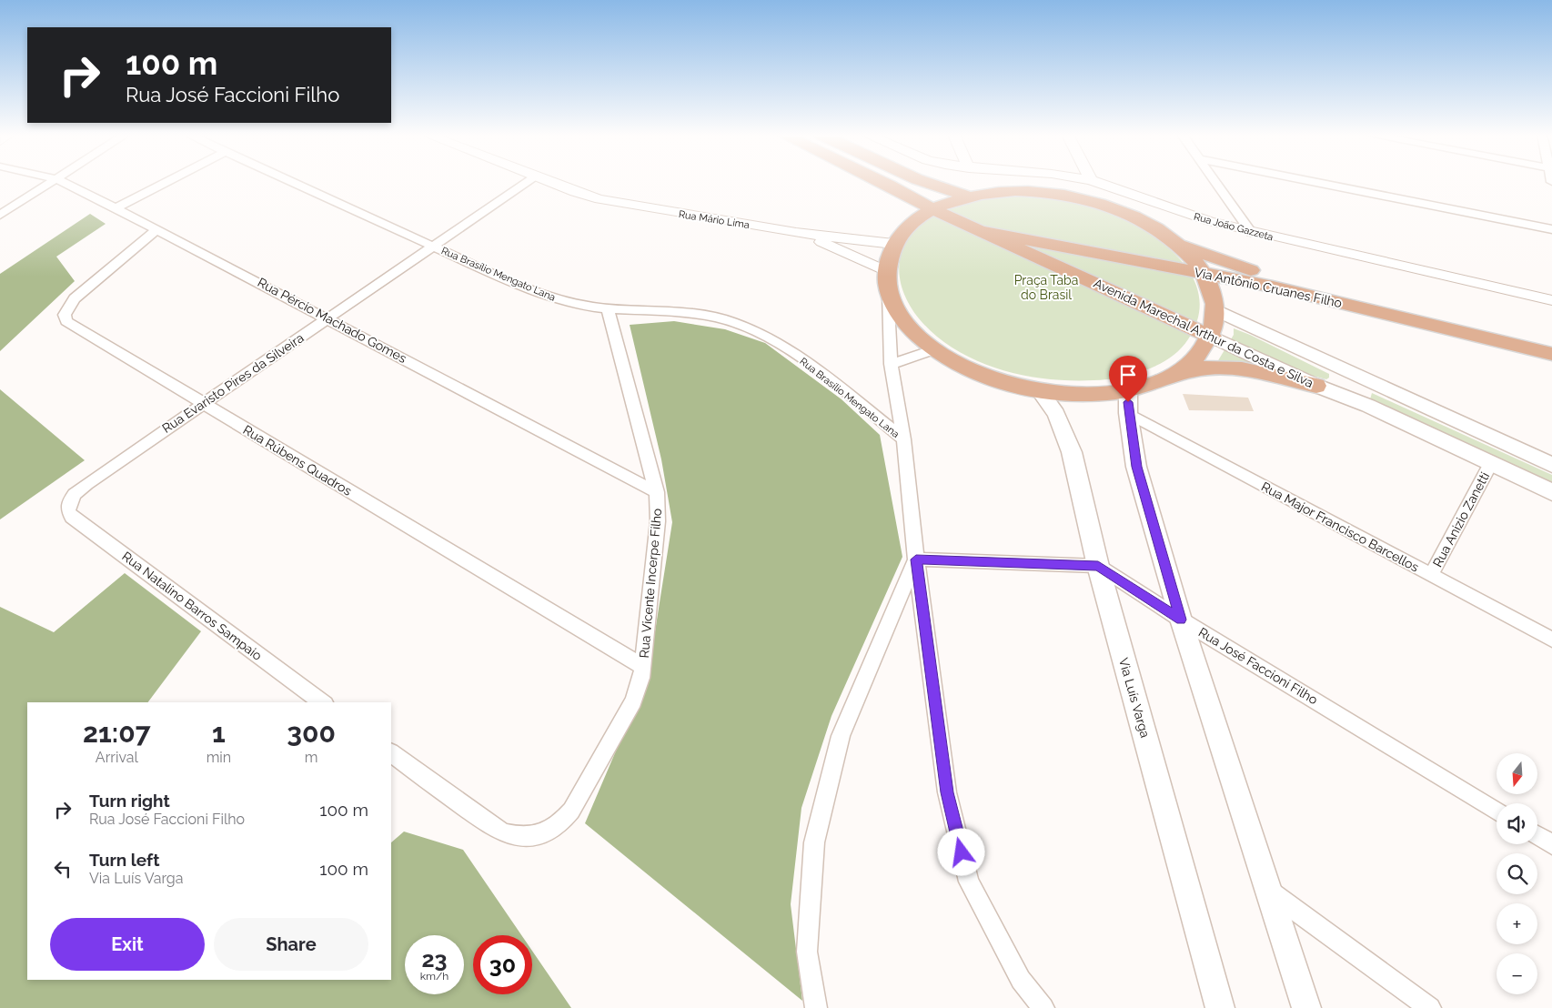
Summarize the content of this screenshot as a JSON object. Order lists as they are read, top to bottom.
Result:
{
  "streets": {
    "main road": ["Via Antônio Cruanes Filho", "Avenida Marechal Arthur da Costa e Silva", "Via Luís Varga"],
    "street": [
      "Rua Mário Lima",
      "Rua João Gazzeta",
      "Rua Brasílio Mengato Lana",
      "Rua Pércio Machado Gomes",
      "Rua Evaristo Pires da Silveira",
      "Rua Rúbens Quadros",
      "Rua Anizio Zanetti",
      "Rua Major Francisco Barcellos",
      "Rua Vicente Incerpe Filho",
      "Rua Natalino Barros Sampaio",
      "Rua José Faccioni Filho"
    ]
  },
  "crossings": [
    ["Rua Brasílio Mengato Lana", "Rua Evaristo Pires da Silveira"],
    ["Rua Brasílio Mengato Lana", "Rua Vicente Incerpe Filho"],
    ["Via Antônio Cruanes Filho", "Avenida Marechal Arthur da Costa e Silva"],
    ["Rua Pércio Machado Gomes", "Rua Evaristo Pires da Silveira"],
    ["Rua Pércio Machado Gomes", "Rua Rúbens Quadros"],
    ["Rua Pércio Machado Gomes", "Rua Vicente Incerpe Filho"],
    ["Avenida Marechal Arthur da Costa e Silva", "Rua Anizio Zanetti"],
    ["Rua Evaristo Pires da Silveira", "Rua Rúbens Quadros"],
    ["Rua Evaristo Pires da Silveira", "Rua Natalino Barros Sampaio"],
    ["Rua Rúbens Quadros", "Rua Vicente Incerpe Filho"],
    ["Rua Anizio Zanetti", "Rua Major Francisco Barcellos"],
    ["Rua José Faccioni Filho", "Via Luís Varga"]
  ],
  "parks": ["Praça Taba do Brasil"],
  "north": "bottom",
  "page": {
    "turn": ["100 m", "Rua José Faccioni Filho"],
    "eta": [
      "21:07",
      "Arrival",
      "1",
      "min",
      "300",
      "m"
    ],
    "map_buttons": ["+", "−"],
    "list": [
      {
        "name": "Turn right",
        "note": "Rua José Faccioni Filho",
        "value": "100 m"
      },
      {
        "name": "Turn left",
        "note": "Via Luís Varga",
        "value": "100 m"
      }
    ],
    "buttons": ["Exit", "Share"],
    "speed": "23 km/h",
    "limit": "30"
  }
}
